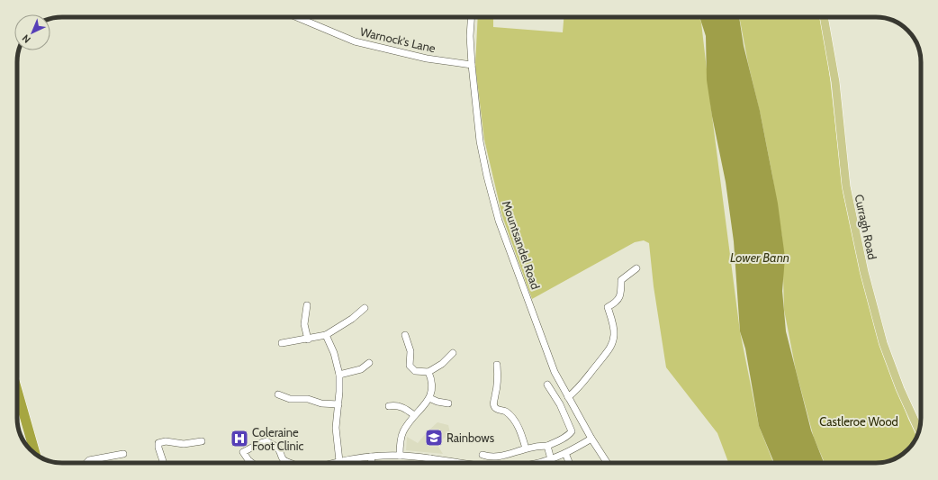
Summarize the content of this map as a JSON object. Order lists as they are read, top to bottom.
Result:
{
  "streets": {
    "main road": ["Curragh Road"],
    "street": ["Warnock's Lane", "Mountsandel Road"]
  },
  "crossings": [
    ["Warnock's Lane", "Mountsandel Road"]
  ],
  "water": ["Lower Bann"],
  "parks": ["Castleroe Wood"],
  "places": {
    "school or university": ["Rainbows"],
    "hospital": ["Coleraine Foot Clinic"]
  },
  "north": "bottom left"
}
